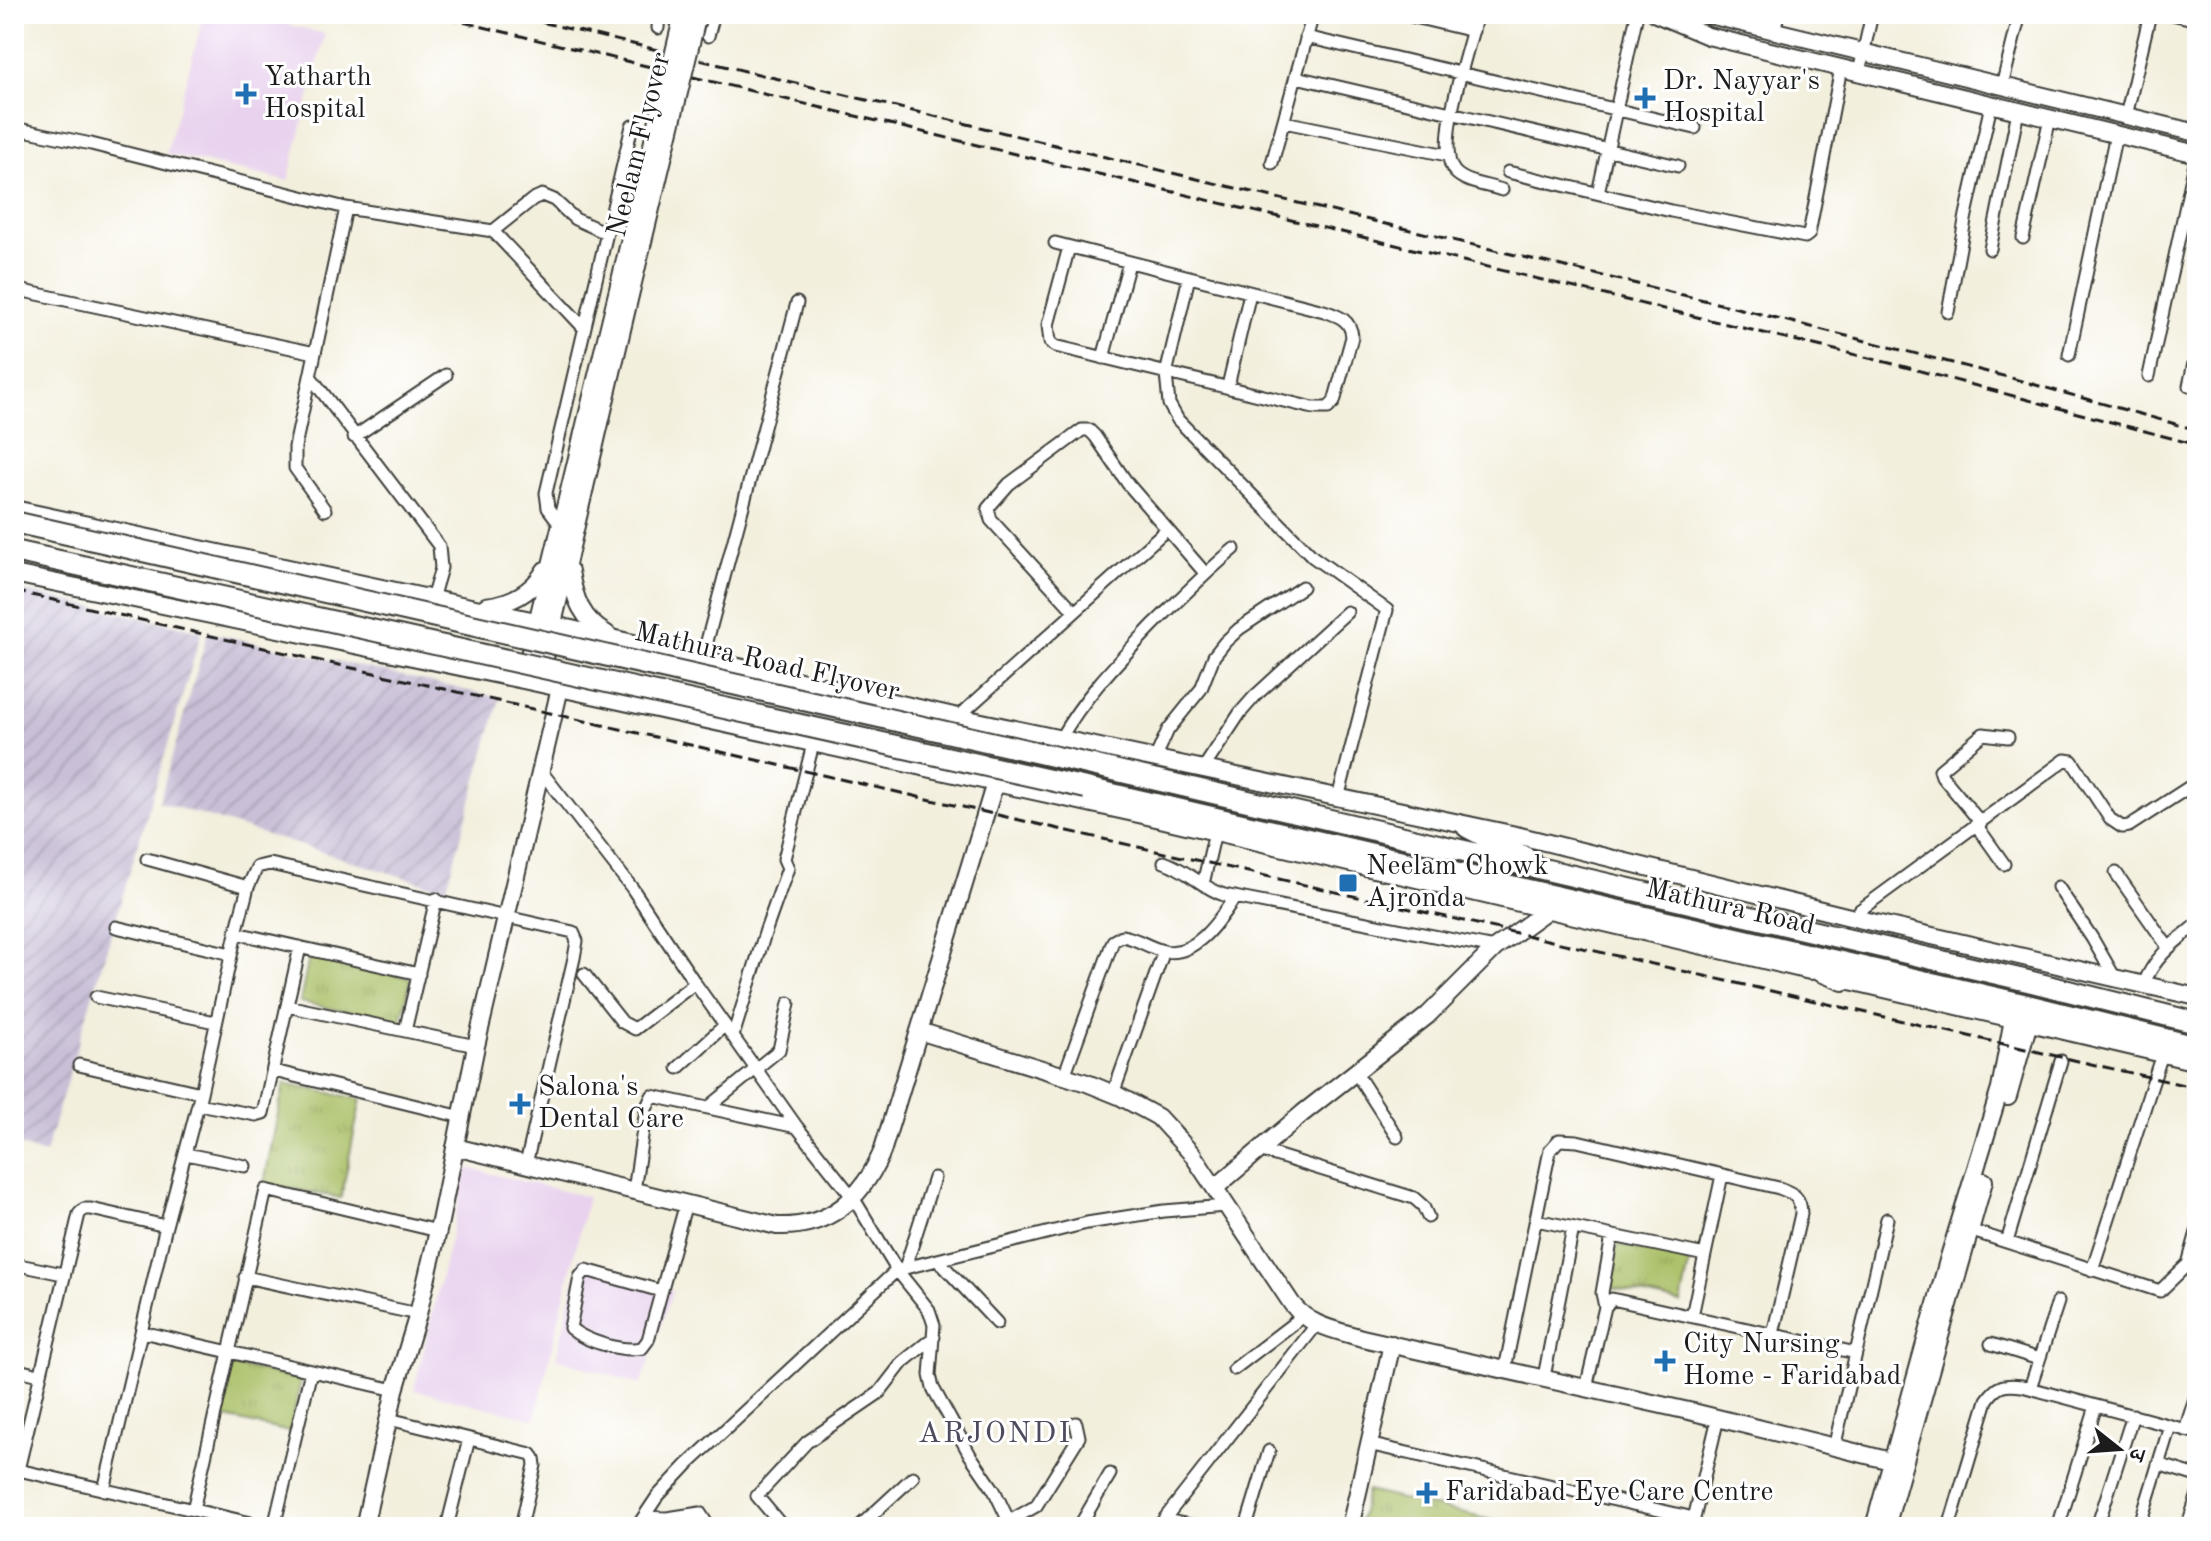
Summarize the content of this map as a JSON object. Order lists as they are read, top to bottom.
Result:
{
  "streets": {
    "highway": ["Mathura Road Flyover", "Mathura Road"],
    "street": ["Neelam Flyover"]
  },
  "crossings": [
    ["Mathura Road Flyover", "Mathura Road"]
  ],
  "districts": ["ARJONDI"],
  "places": {
    "health": [
      "Yatharth Hospital",
      "Dr. Nayyar's Hospital",
      "Salona's Dental Care",
      "City Nursing Home - Faridabad",
      "Faridabad Eye Care Centre"
    ],
    "transit": ["Neelam Chowk Ajronda"]
  },
  "north": "right"
}
